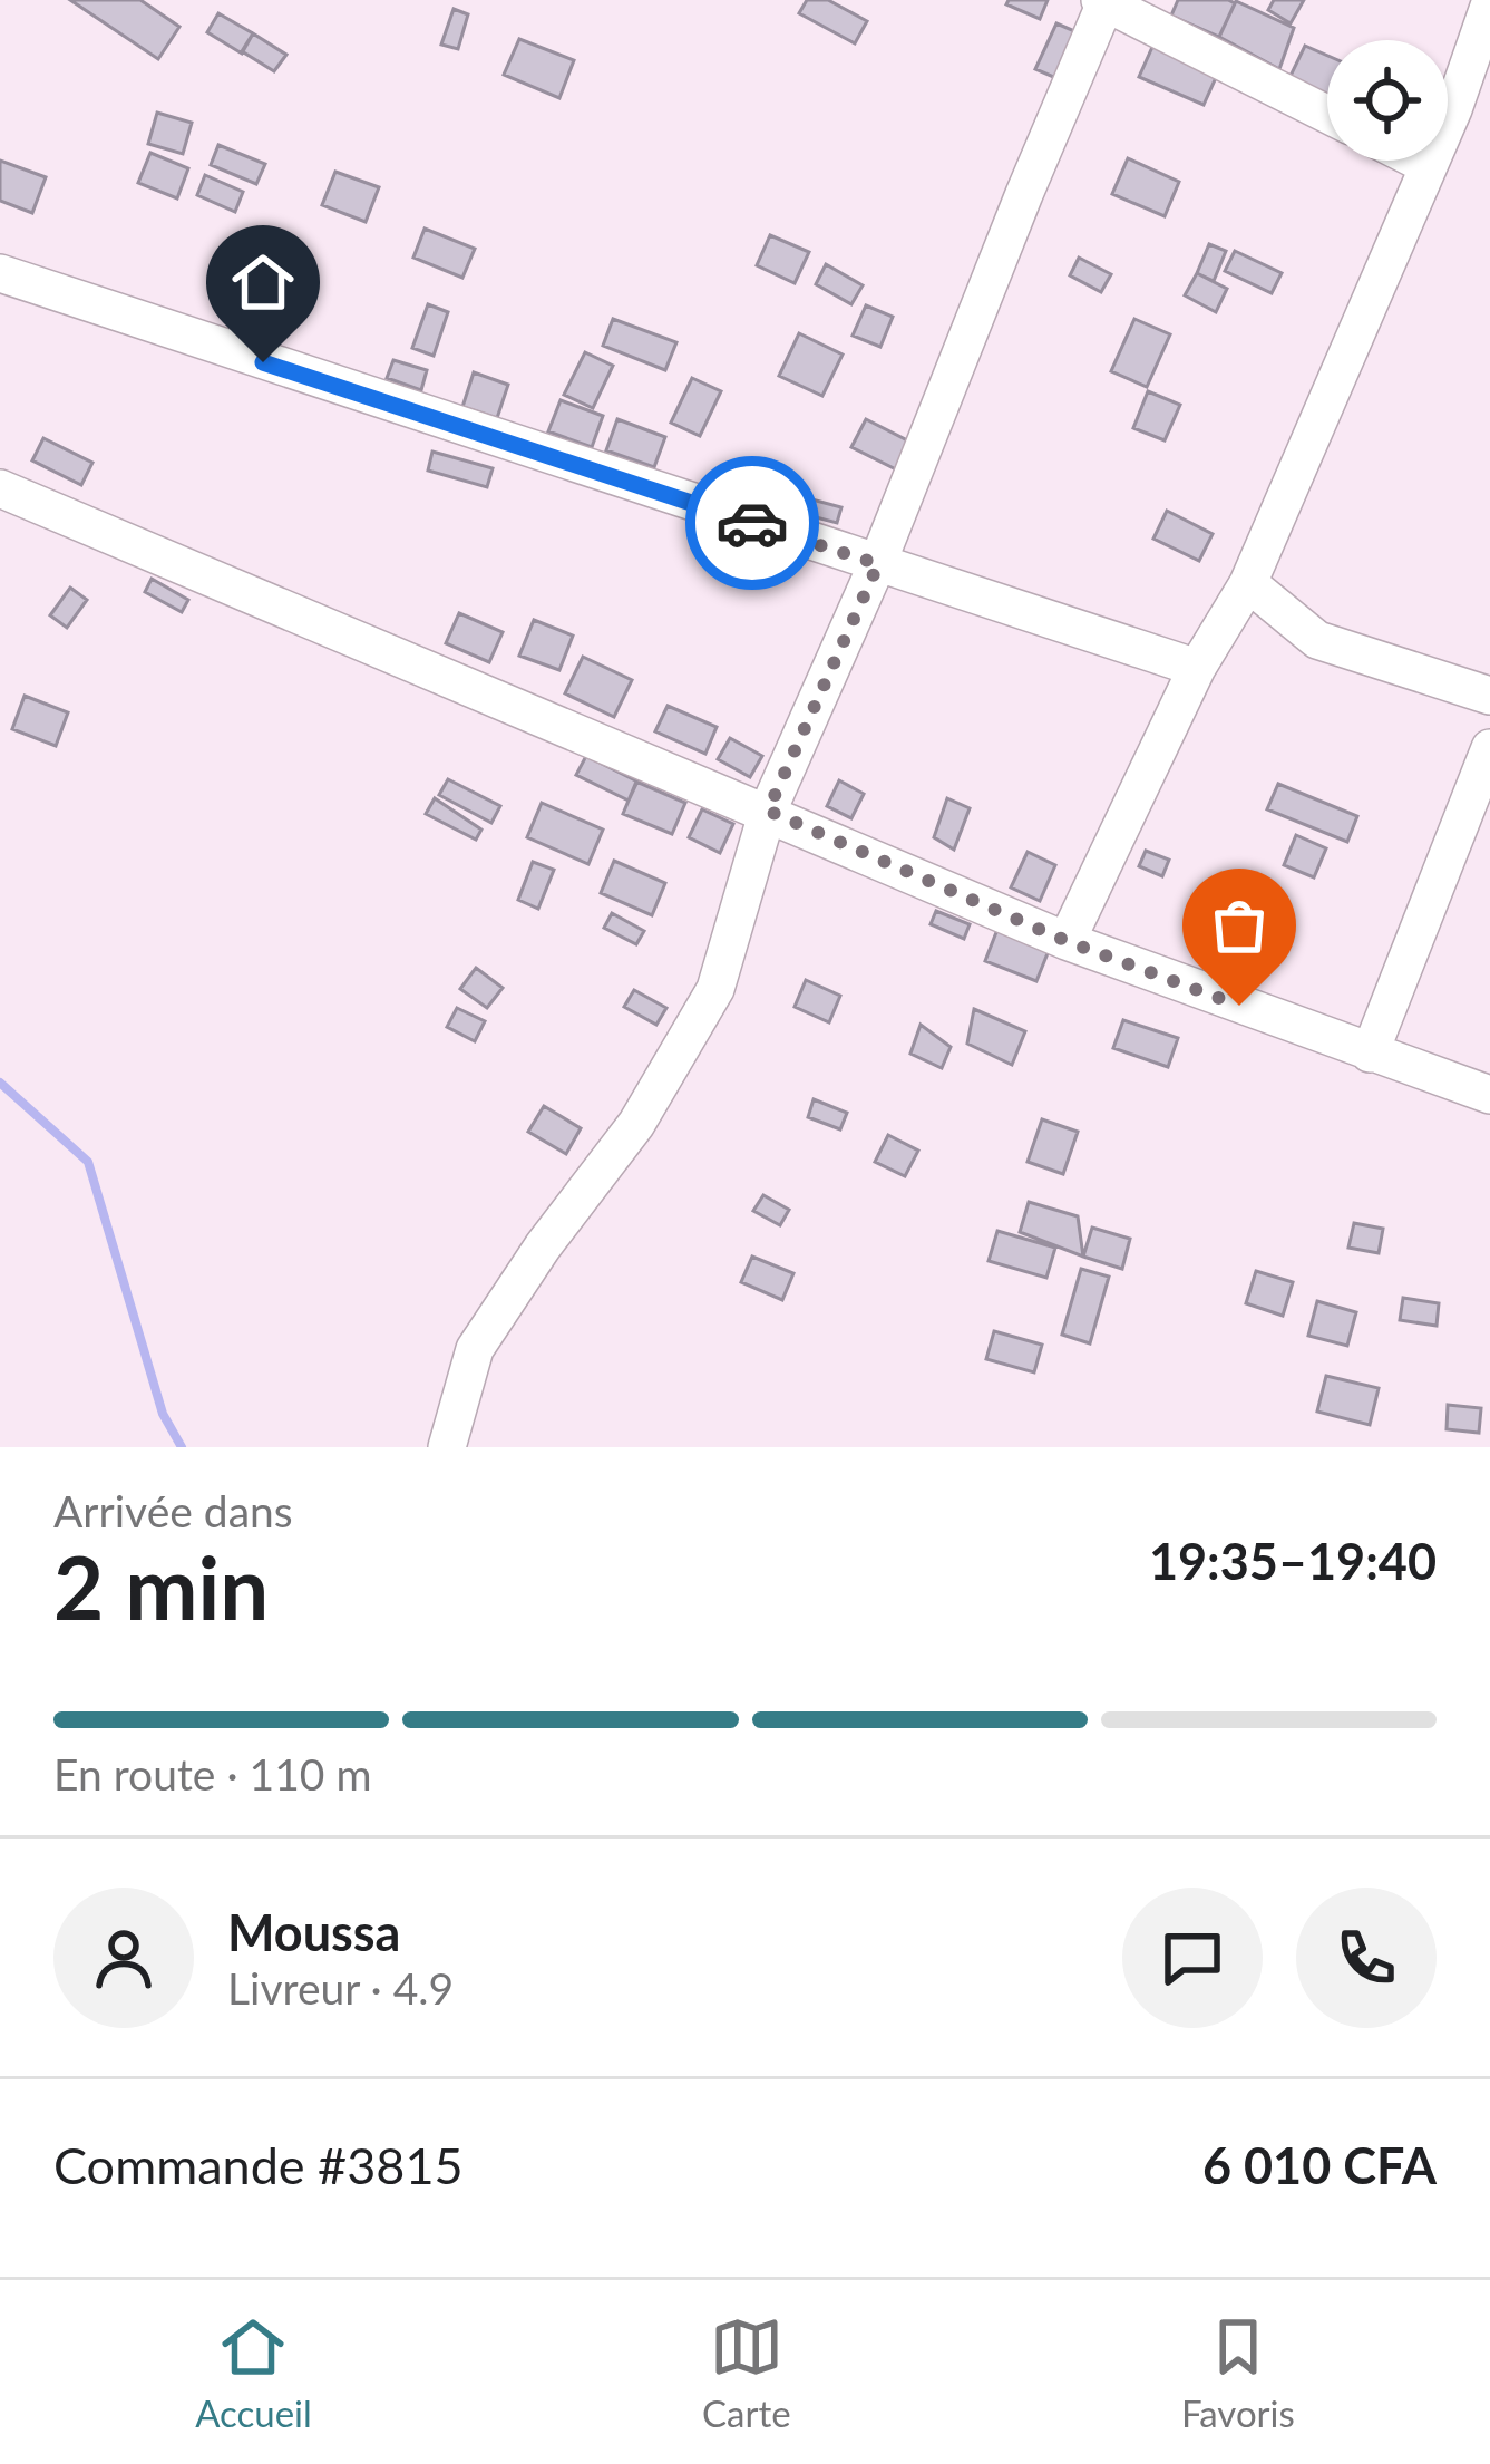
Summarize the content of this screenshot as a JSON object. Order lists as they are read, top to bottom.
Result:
{
  "page": {
    "heading": ["2 min", "Arrivée dans", "19:35–19:40"],
    "panel": [
      "Moussa",
      "Livreur · 4.9",
      "Commande #3815",
      "6 010 CFA"
    ],
    "bar": "En route · 110 m",
    "tabs": ["Accueil", "Carte", "Favoris"]
  }
}
